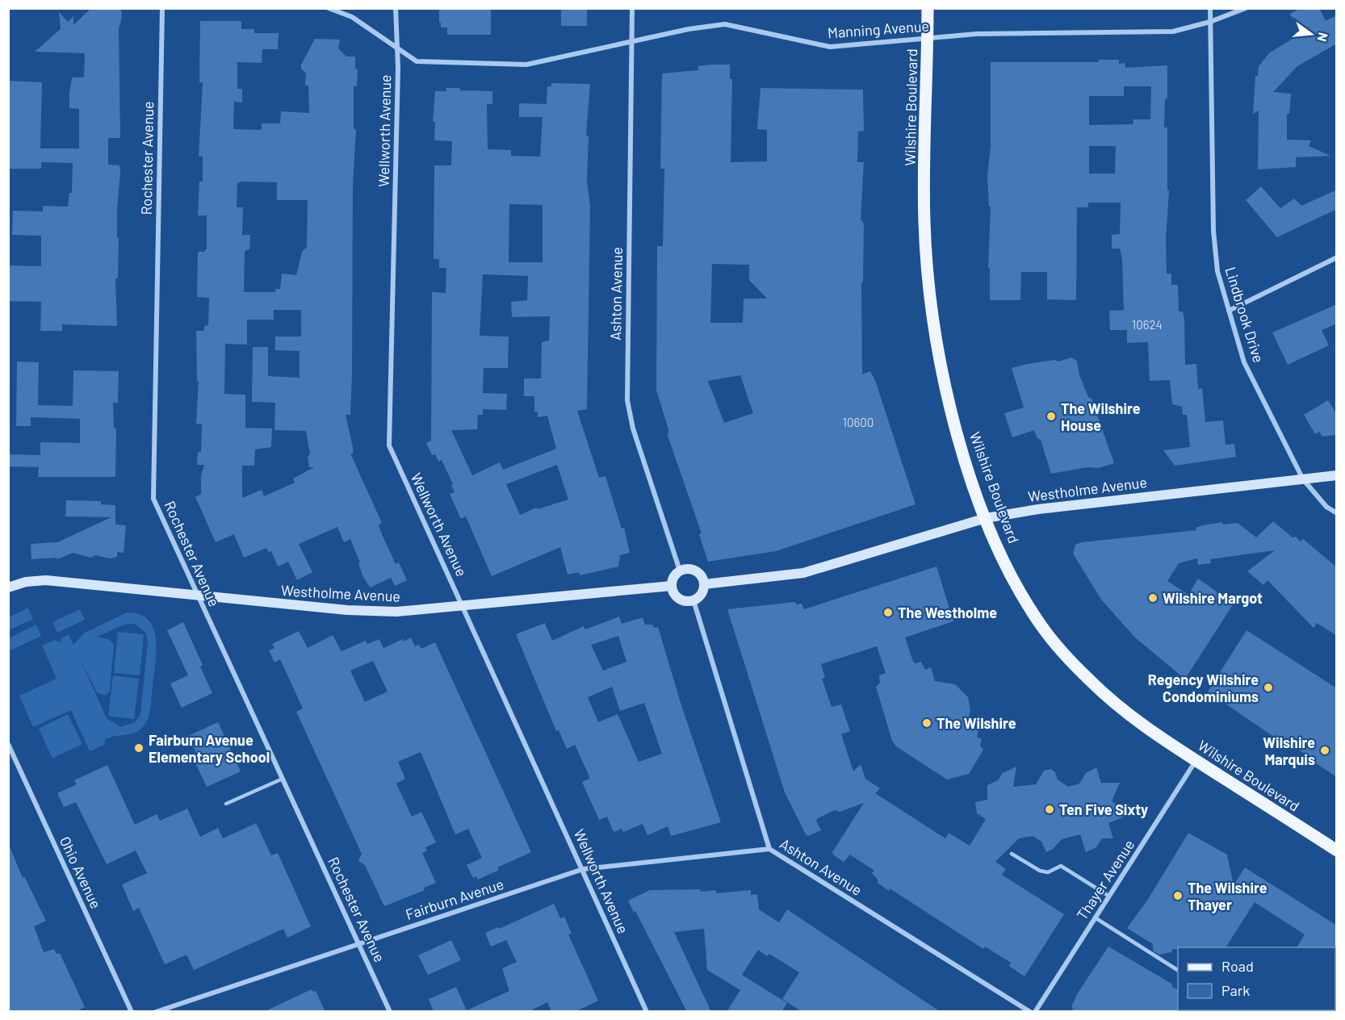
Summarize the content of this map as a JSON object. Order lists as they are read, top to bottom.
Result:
{
  "streets": {
    "main road": ["Wilshire Boulevard"],
    "street": [
      "Manning Avenue",
      "Wellworth Avenue",
      "Rochester Avenue",
      "Ashton Avenue",
      "Lindbrook Drive",
      "Westholme Avenue",
      "Ohio Avenue",
      "Thayer Avenue",
      "Fairburn Avenue"
    ]
  },
  "crossings": [
    ["Manning Avenue", "Wilshire Boulevard"],
    ["Manning Avenue", "Wellworth Avenue"],
    ["Manning Avenue", "Ashton Avenue"],
    ["Manning Avenue", "Lindbrook Drive"],
    ["Wilshire Boulevard", "Westholme Avenue"],
    ["Wilshire Boulevard", "Thayer Avenue"],
    ["Wellworth Avenue", "Westholme Avenue"],
    ["Wellworth Avenue", "Fairburn Avenue"],
    ["Rochester Avenue", "Westholme Avenue"],
    ["Rochester Avenue", "Fairburn Avenue"],
    ["Ashton Avenue", "Westholme Avenue"],
    ["Ashton Avenue", "Fairburn Avenue"],
    ["Lindbrook Drive", "Westholme Avenue"]
  ],
  "places": [
    "The Wilshire House",
    "Wilshire Margot",
    "The Westholme",
    "Regency Wilshire Condominiums",
    "The Wilshire",
    "Fairburn Avenue Elementary School",
    "Wilshire Marquis",
    "Ten Five Sixty",
    "The Wilshire Thayer"
  ],
  "house_numbers": ["10624", "10600"],
  "legend": ["Road", "Park"],
  "north": "right"
}
